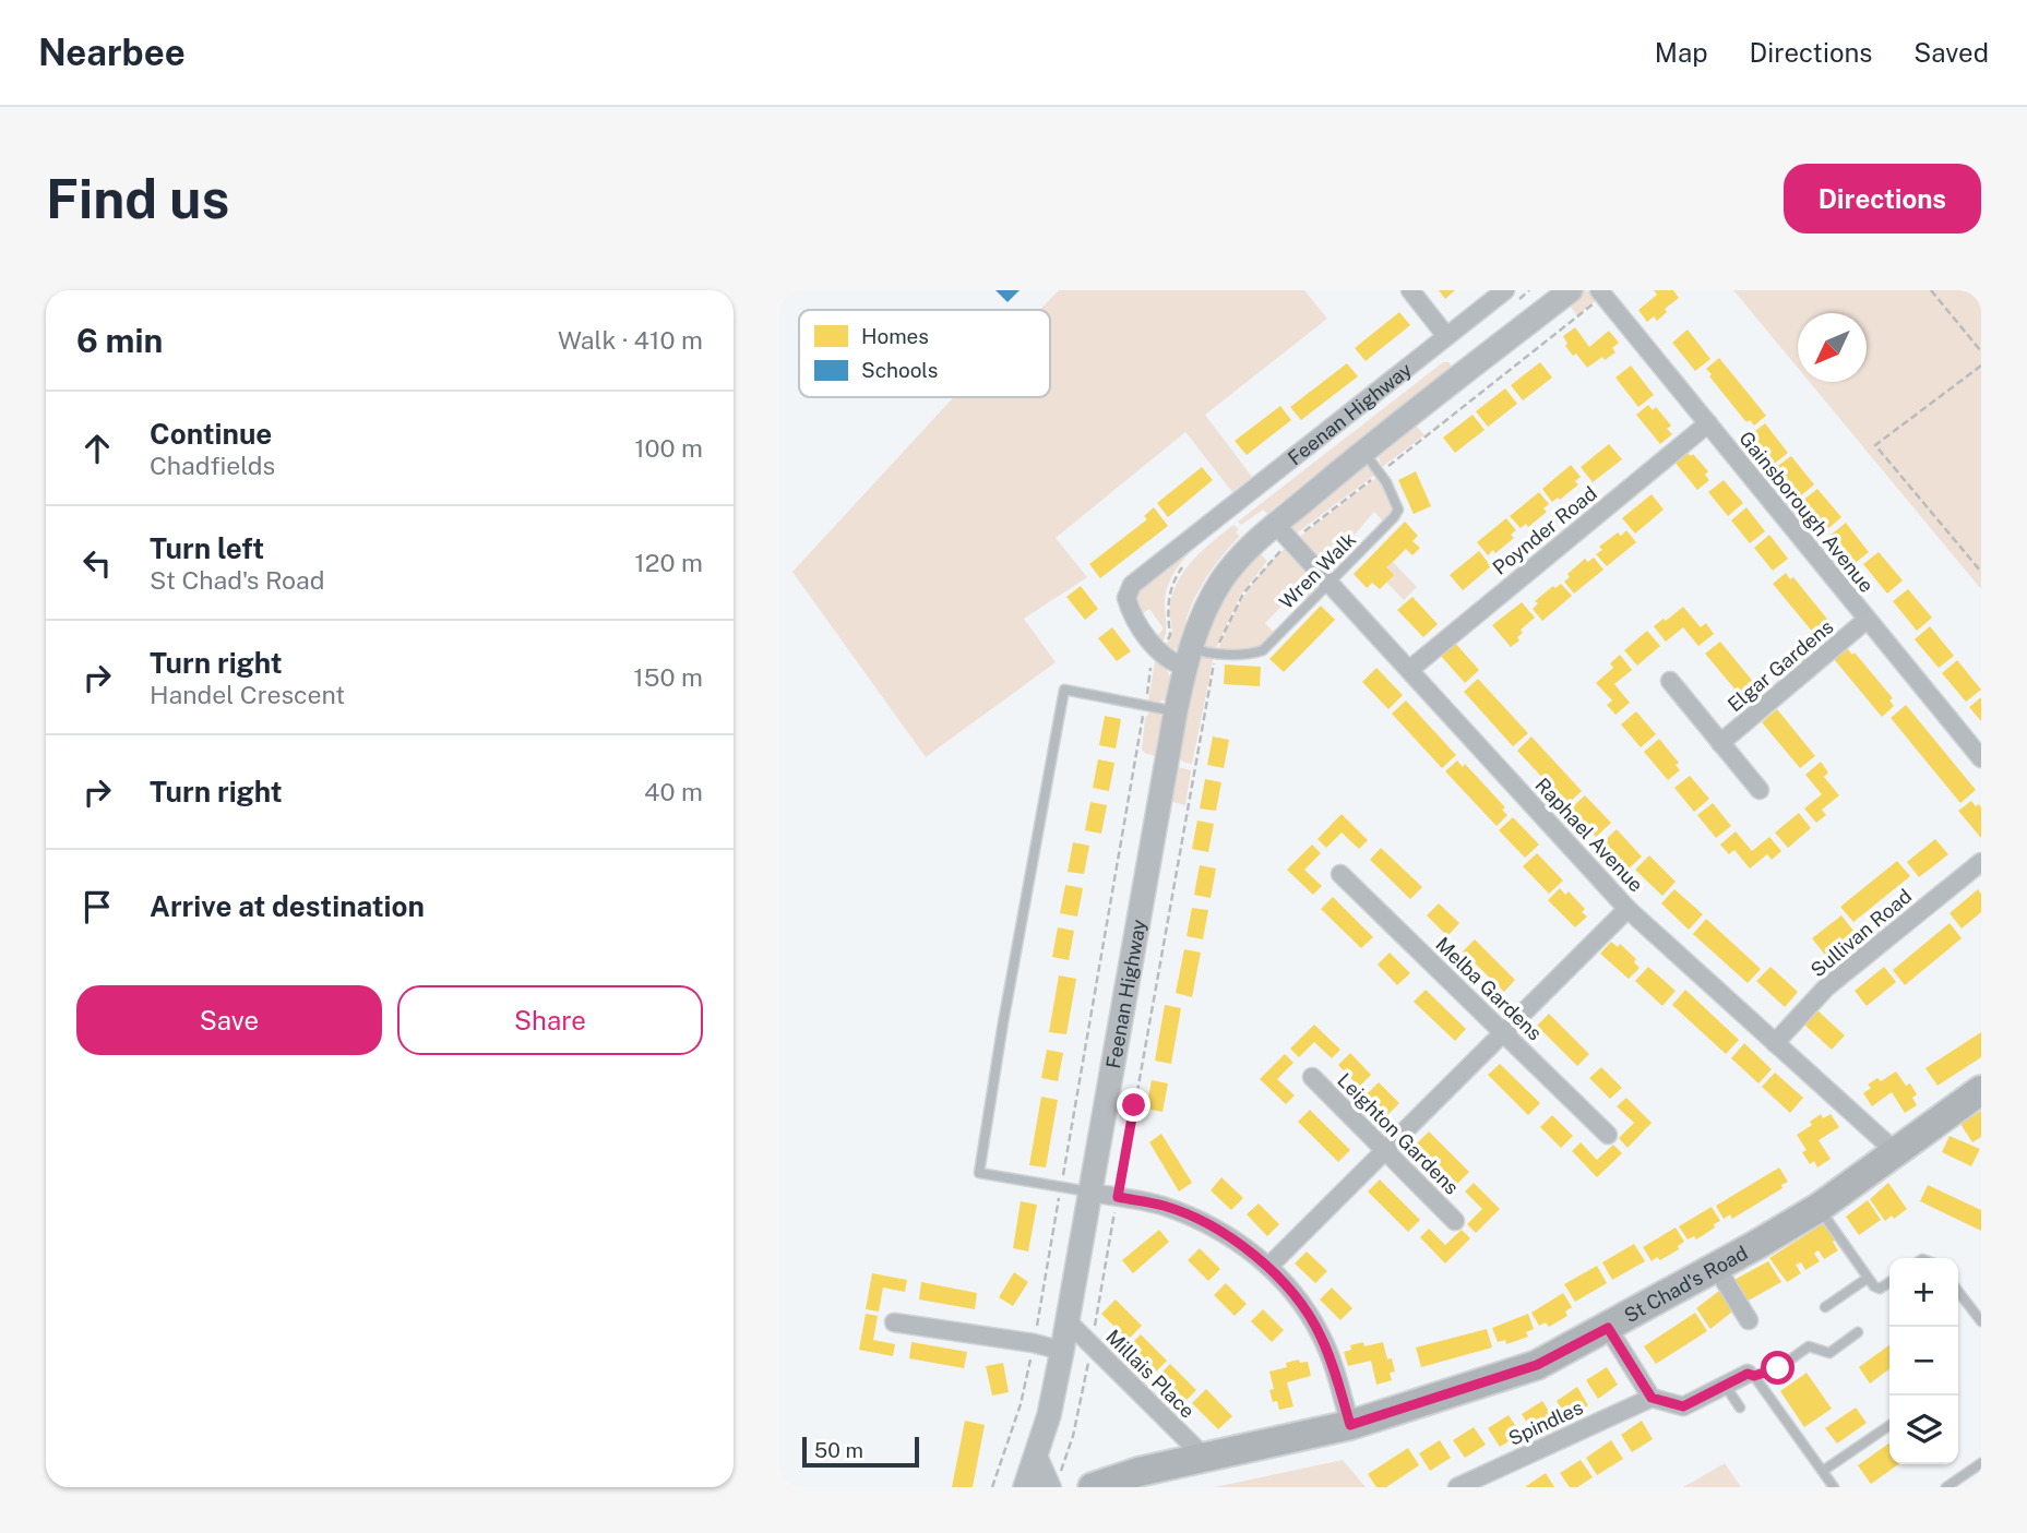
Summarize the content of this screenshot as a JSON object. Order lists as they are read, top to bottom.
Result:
{
  "streets": {
    "main road": ["St Chad's Road"],
    "street": [
      "Feenan Highway",
      "Gainsborough Avenue",
      "Poynder Road",
      "Elgar Gardens",
      "Raphael Avenue",
      "Sullivan Road",
      "Melba Gardens",
      "Leighton Gardens",
      "Millais Place",
      "Spindles"
    ],
    "lane": ["Wren Walk"]
  },
  "crossings": [
    ["Feenan Highway", "Wren Walk"],
    ["Feenan Highway", "Raphael Avenue"],
    ["Feenan Highway", "Millais Place"],
    ["Gainsborough Avenue", "Poynder Road"],
    ["Gainsborough Avenue", "Elgar Gardens"],
    ["Poynder Road", "Raphael Avenue"],
    ["Wren Walk", "Raphael Avenue"],
    ["Raphael Avenue", "Sullivan Road"],
    ["Raphael Avenue", "St Chad's Road"],
    ["St Chad's Road", "Millais Place"]
  ],
  "legend": ["Homes", "Schools"],
  "scale_bar": "50 m",
  "north": "bottom left",
  "page": {
    "header": "Nearbee",
    "nav": ["Map", "Directions", "Saved"],
    "buttons": [
      "Directions",
      ["Save", "Share"]
    ],
    "title": "Find us",
    "heading": ["6 min", "Walk · 410 m"],
    "list": [
      ["Continue", "Chadfields", "100 m"],
      ["Turn left", "St Chad's Road", "120 m"],
      ["Turn right", "Handel Crescent", "150 m"],
      ["Turn right", "40 m"],
      "Arrive at destination"
    ],
    "map_buttons": ["+", "−"],
    "scale": "50 m"
  }
}
